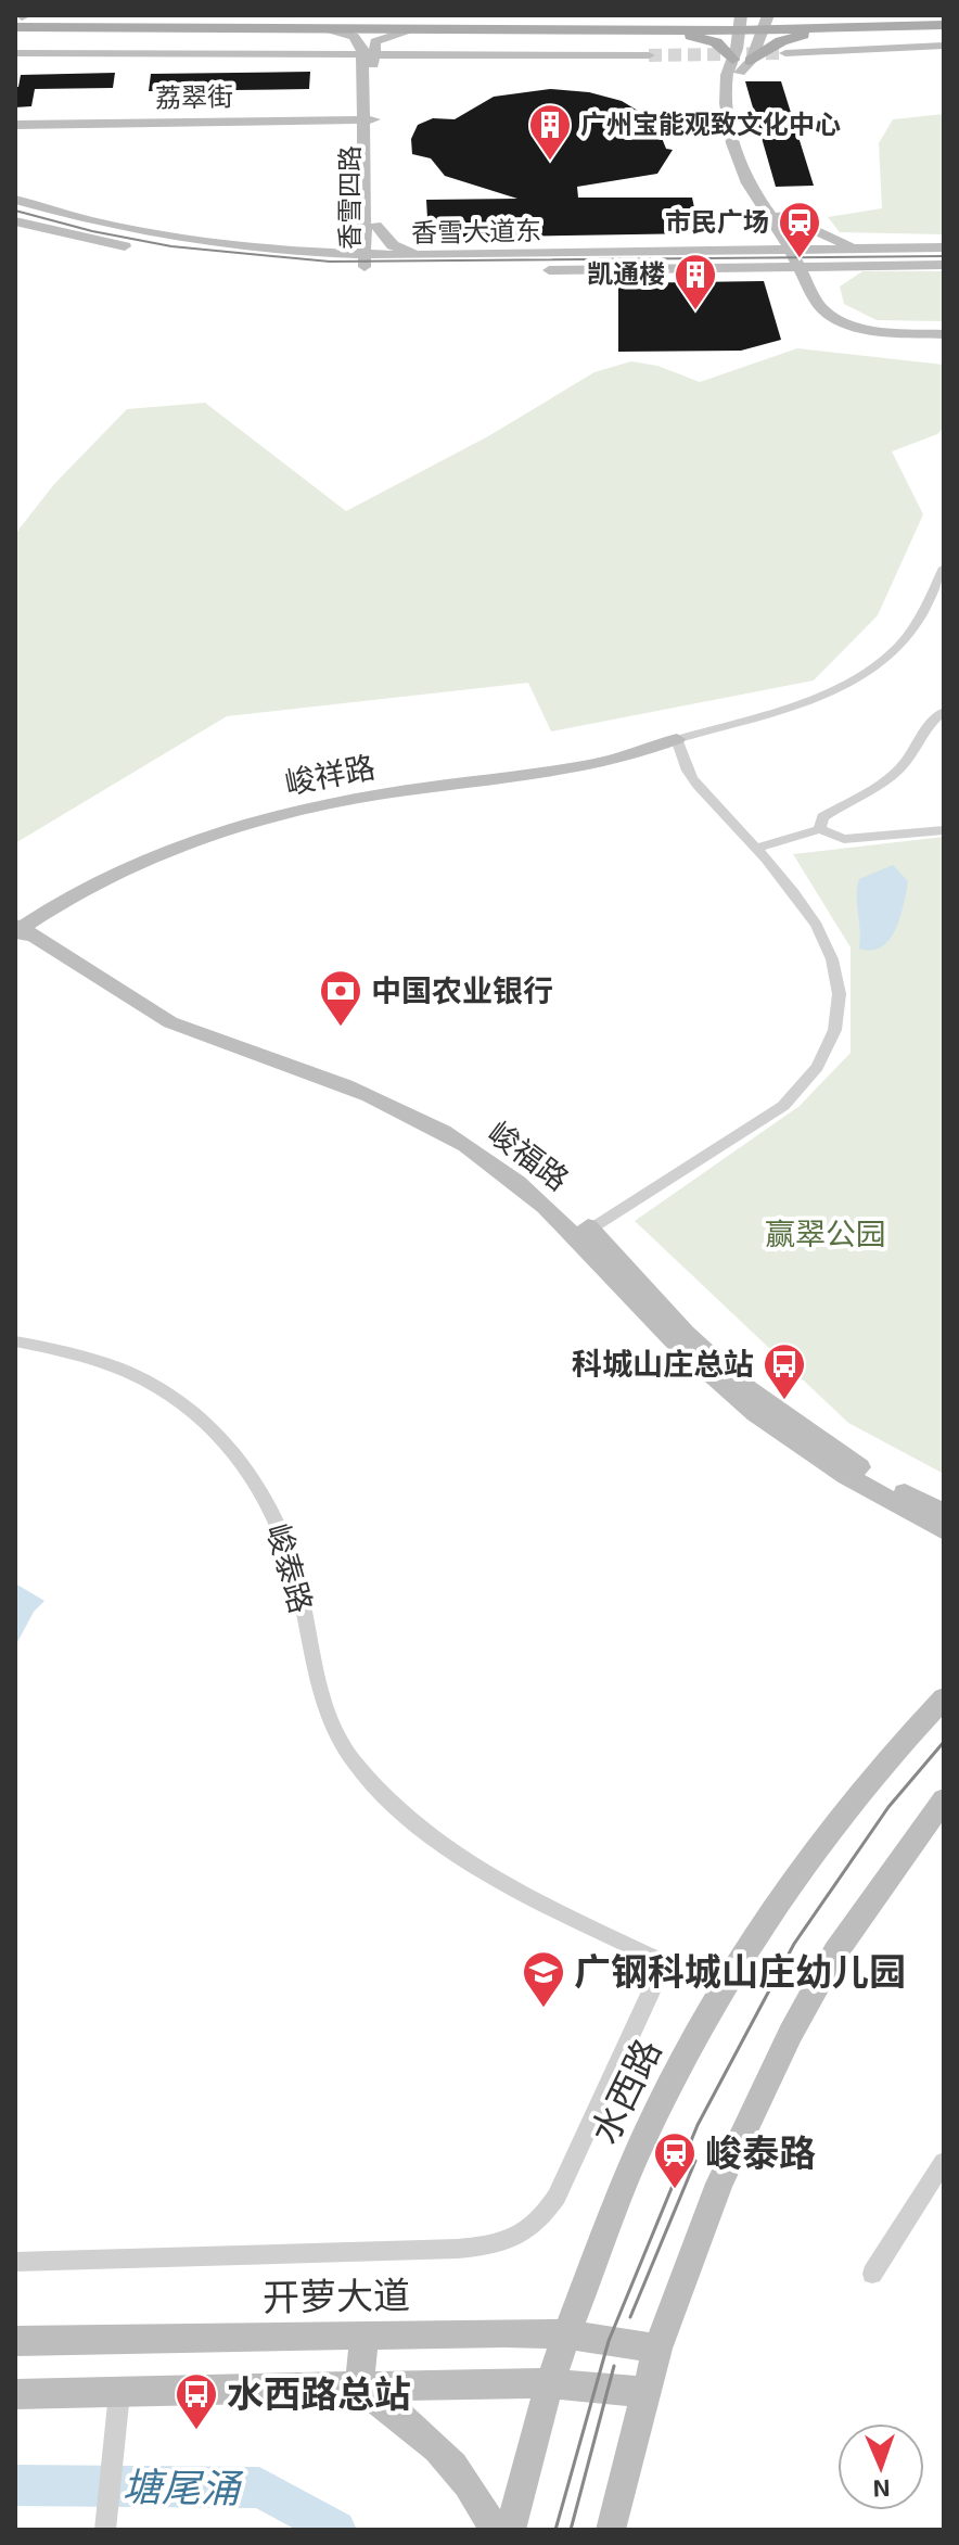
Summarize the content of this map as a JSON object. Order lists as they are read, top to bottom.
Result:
{
  "streets": {
    "street": [
      "荔翠街",
      "香雪四路",
      "香雪大道东",
      "峻祥路",
      "峻福路",
      "峻泰路",
      "水西路",
      "开萝大道"
    ]
  },
  "crossings": [
    ["荔翠街", "香雪四路"],
    ["香雪四路", "香雪大道东"],
    ["峻祥路", "峻福路"],
    ["峻泰路", "水西路"],
    ["水西路", "开萝大道"]
  ],
  "water": ["塘尾涌"],
  "parks": ["赢翠公园"],
  "places": {
    "building": ["广州宝能观致文化中心", "凯通楼"],
    "station": ["市民广场", "峻泰路"],
    "bank": ["中国农业银行"],
    "bus stop": ["科城山庄总站", "水西路总站"],
    "school or university": ["广钢科城山庄幼儿园"]
  },
  "north": "bottom"
}
